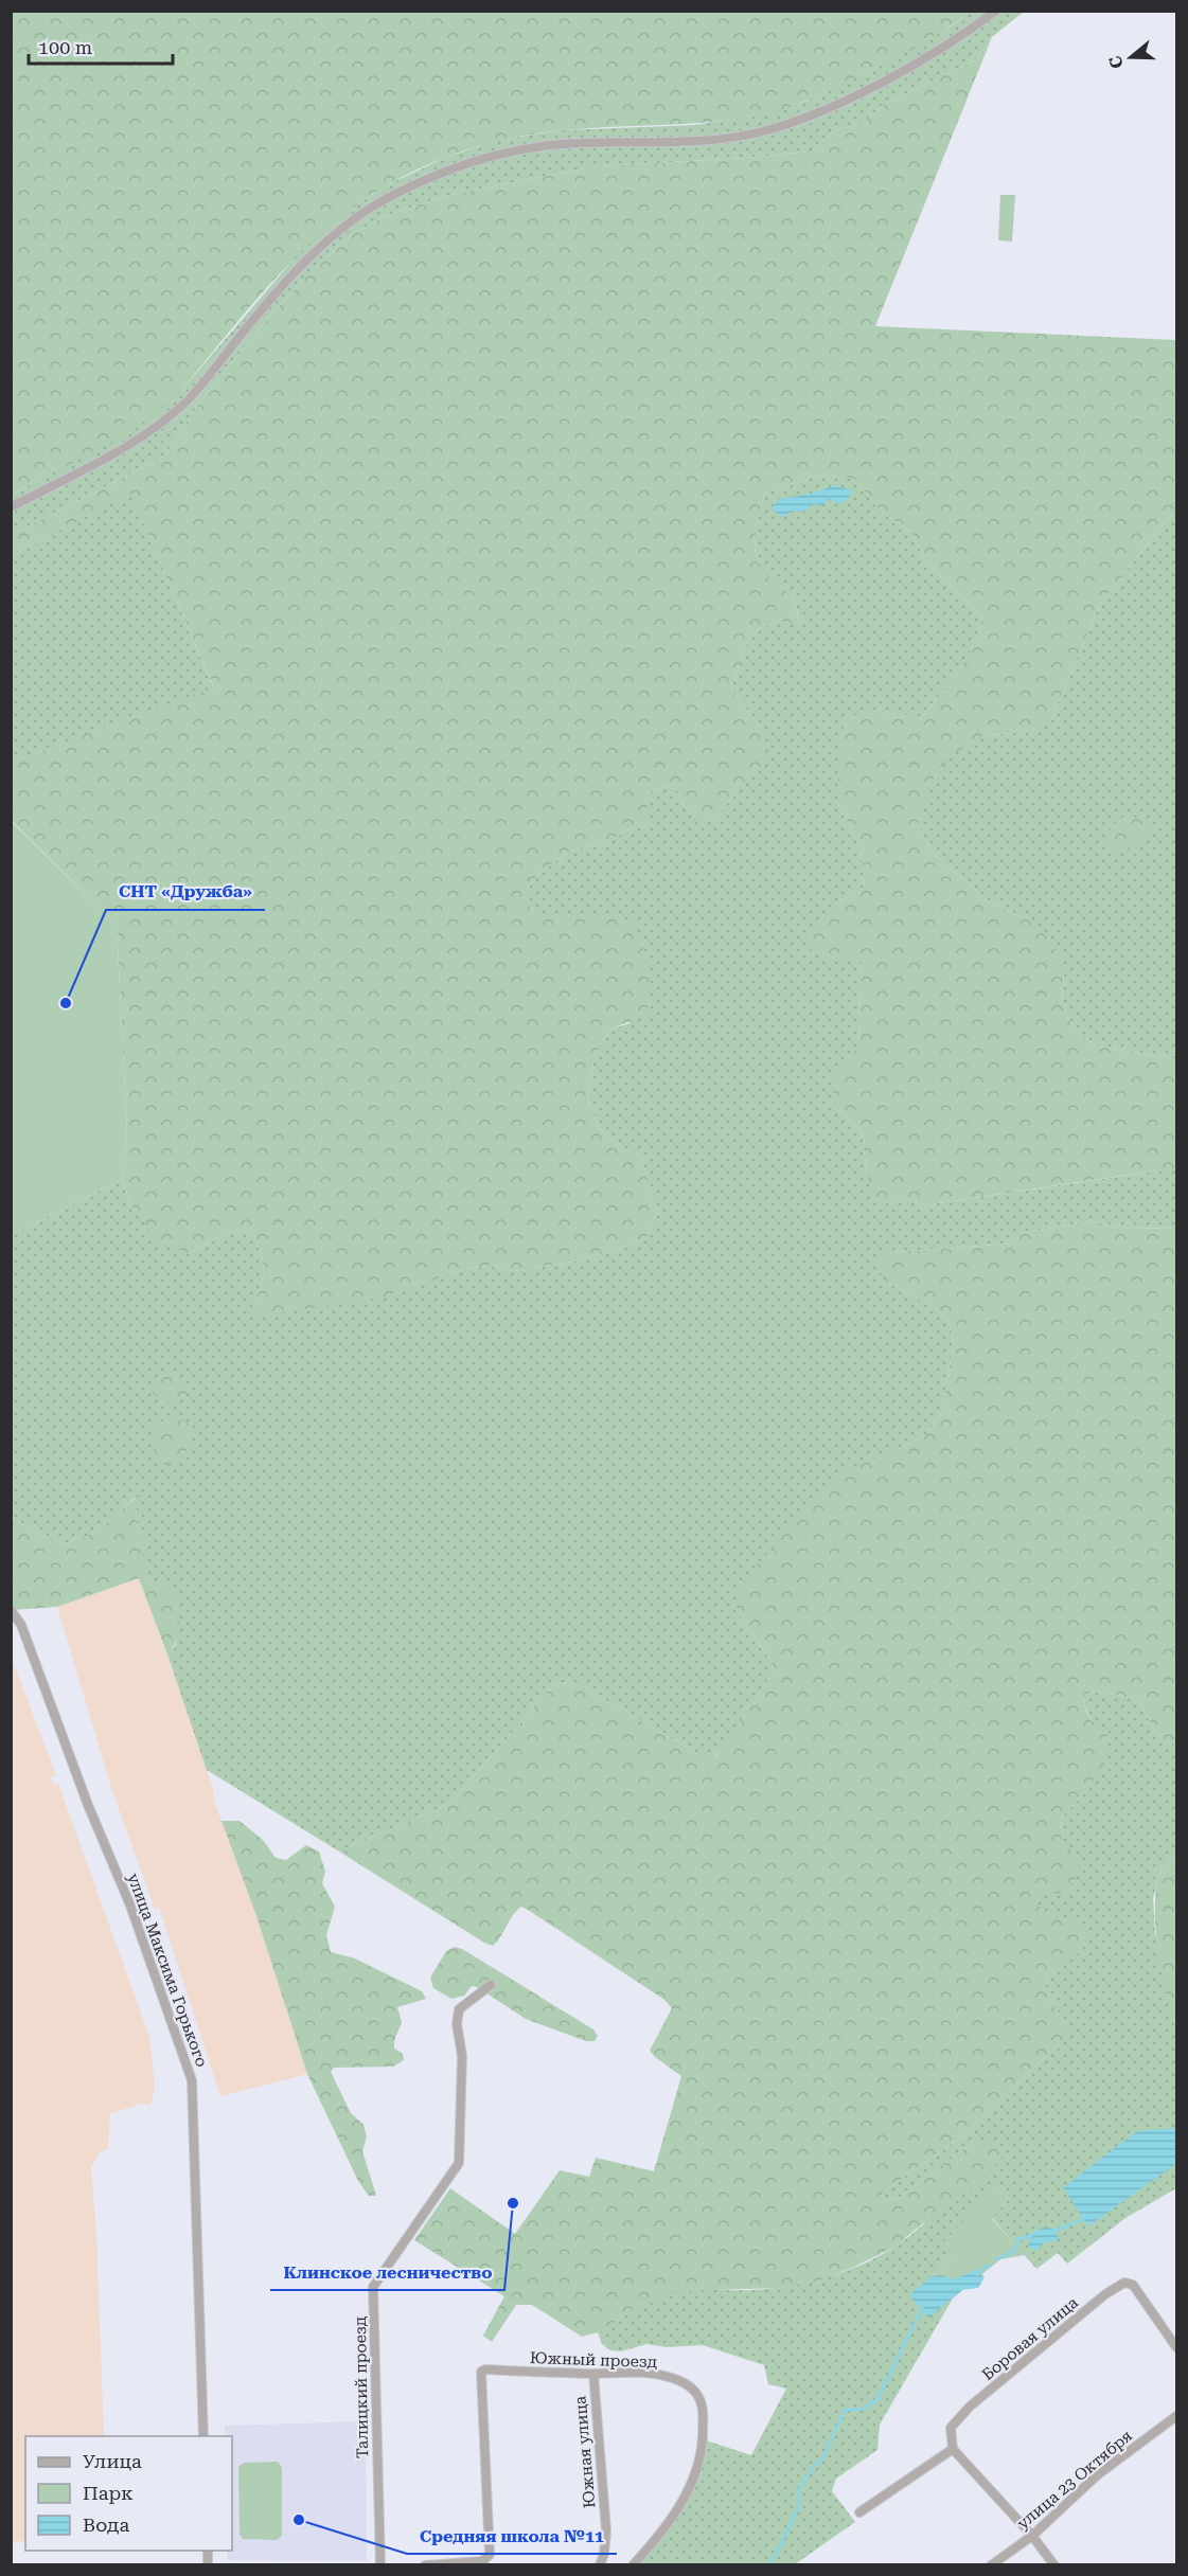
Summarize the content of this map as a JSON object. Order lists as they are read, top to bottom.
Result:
{
  "streets": {
    "street": [
      "улица Максима Горького",
      "Боровая улица",
      "Южный проезд",
      "Талицкий проезд",
      "Южная улица",
      "улица 23 Октября"
    ]
  },
  "crossings": [
    ["Южный проезд", "Южная улица"]
  ],
  "places": ["СНТ «Дружба»", "Клинское лесничество", "Средняя школа №11"],
  "legend": ["Улица", "Парк", "Вода"],
  "scale_bar": "100 m",
  "north": "left"
}
